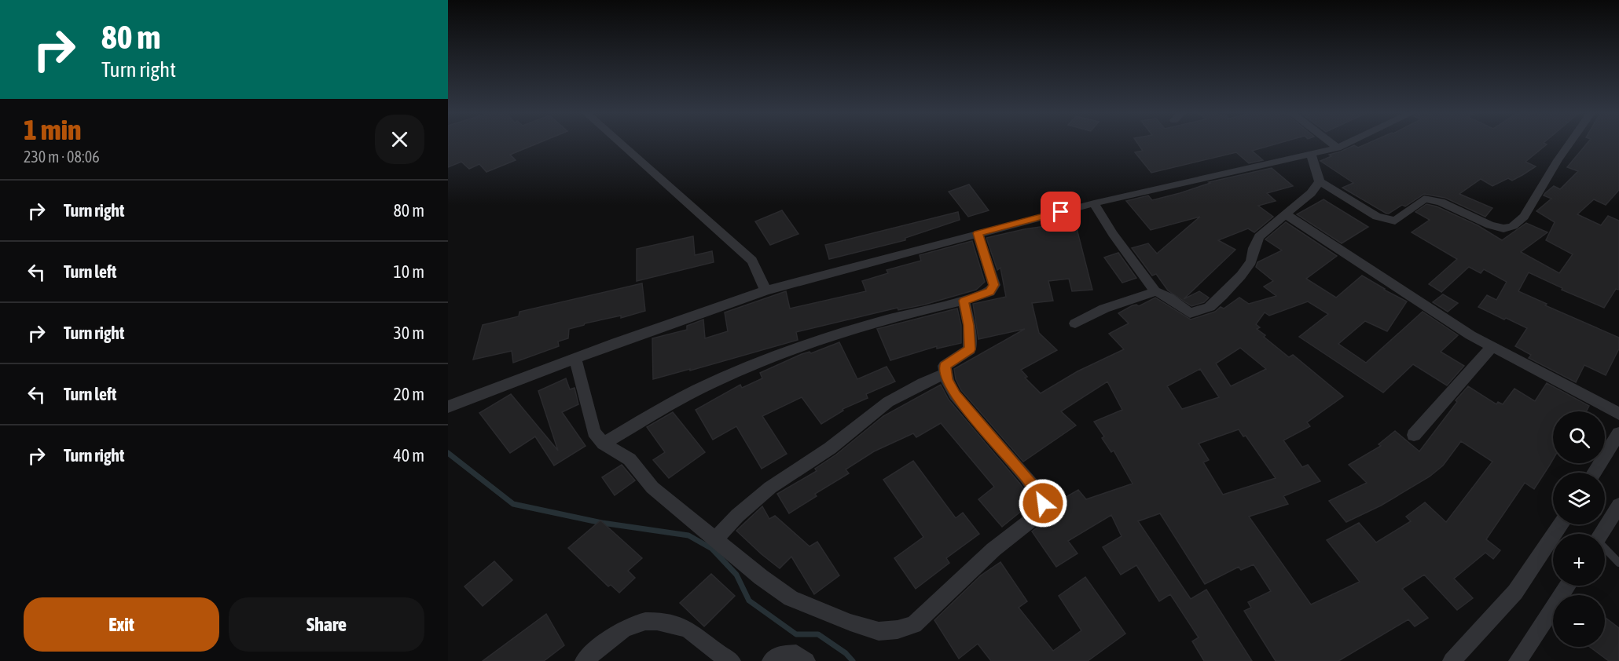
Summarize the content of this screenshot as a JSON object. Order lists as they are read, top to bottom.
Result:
{
  "page": {
    "turn": ["80 m", "Turn right"],
    "heading": ["1 min", "230 m · 08:06"],
    "list": [
      {
        "name": "Turn right",
        "value": "80 m"
      },
      {
        "name": "Turn left",
        "value": "10 m"
      },
      {
        "name": "Turn right",
        "value": "30 m"
      },
      {
        "name": "Turn left",
        "value": "20 m"
      },
      {
        "name": "Turn right",
        "value": "40 m"
      }
    ],
    "map_buttons": ["+", "−"],
    "buttons": ["Exit", "Share"]
  }
}
